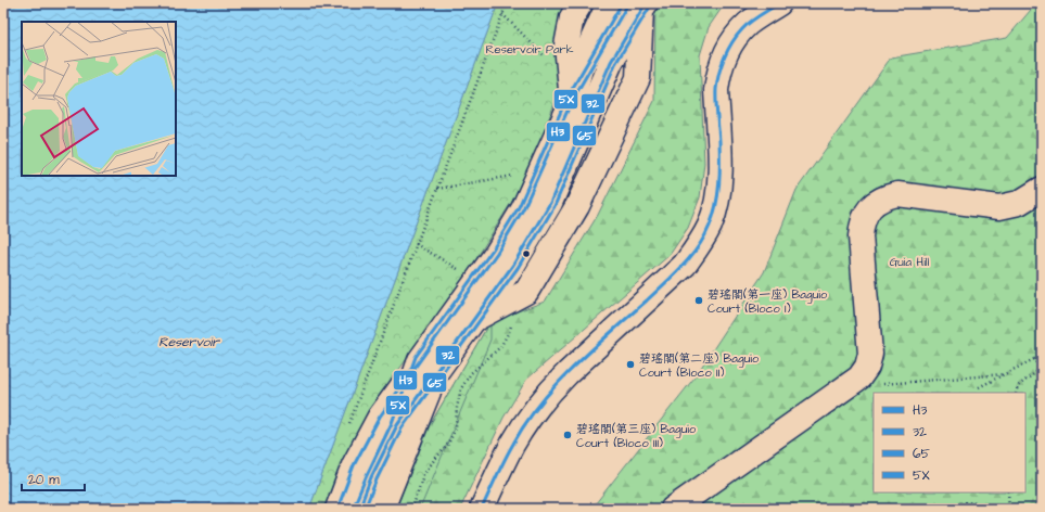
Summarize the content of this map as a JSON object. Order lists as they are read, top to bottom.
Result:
{
  "water": ["Reservoir"],
  "parks": ["Reservoir Park", "Guia Hill"],
  "places": ["碧瑤閣(第一座) Baguio Court (Bloco I)", "碧瑤閣(第二座) Baguio Court (Bloco II)", "碧瑤閣(第三座) Baguio Court (Bloco III)"],
  "lines": [
    "transit line H3",
    "transit line 32",
    "transit line 5X",
    "transit line 65"
  ],
  "legend": [
    "H3",
    "32",
    "65",
    "5X"
  ],
  "scale_bar": "20 m"
}
